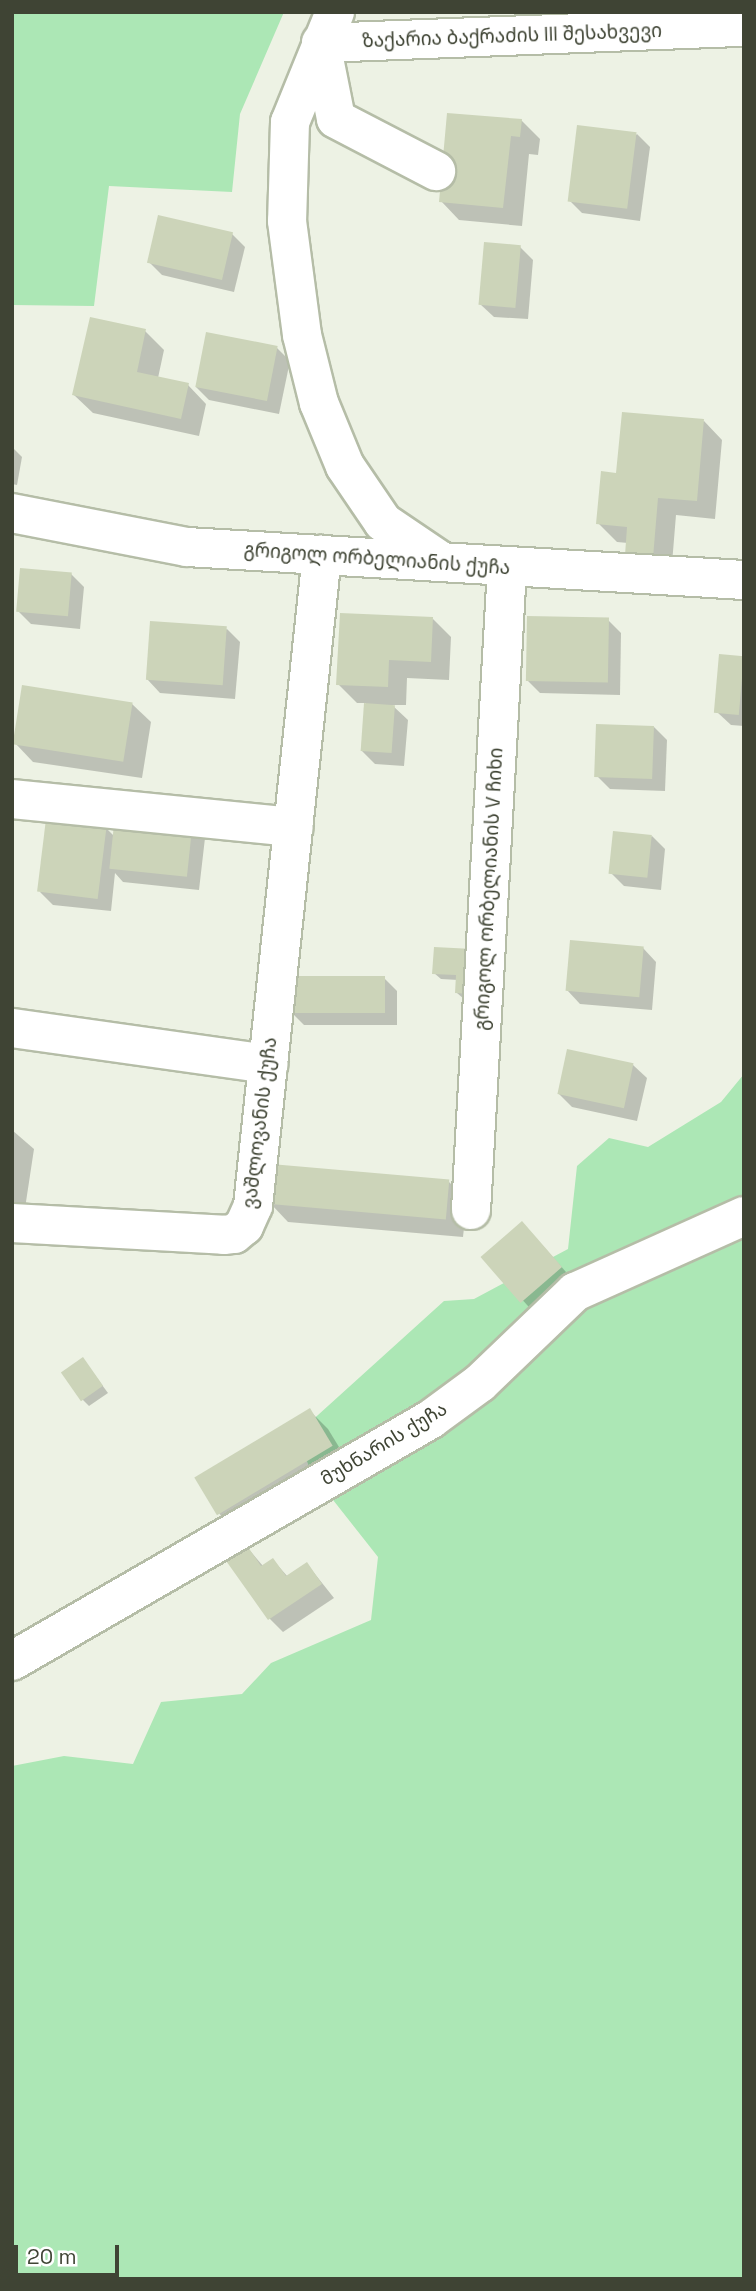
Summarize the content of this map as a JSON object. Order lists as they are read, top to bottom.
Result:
{
  "streets": {
    "street": [
      "ზაქარია ბაქრაძის III შესახვევი",
      "გრიგოლ ორბელიანის ქუჩა",
      "გრიგოლ ორბელიანის V ჩიხი",
      "ვაშლოვანის ქუჩა",
      "მუხნარის ქუჩა"
    ]
  },
  "crossings": [
    ["გრიგოლ ორბელიანის ქუჩა", "გრიგოლ ორბელიანის V ჩიხი"],
    ["გრიგოლ ორბელიანის ქუჩა", "ვაშლოვანის ქუჩა"]
  ],
  "scale_bar": "20 m"
}
